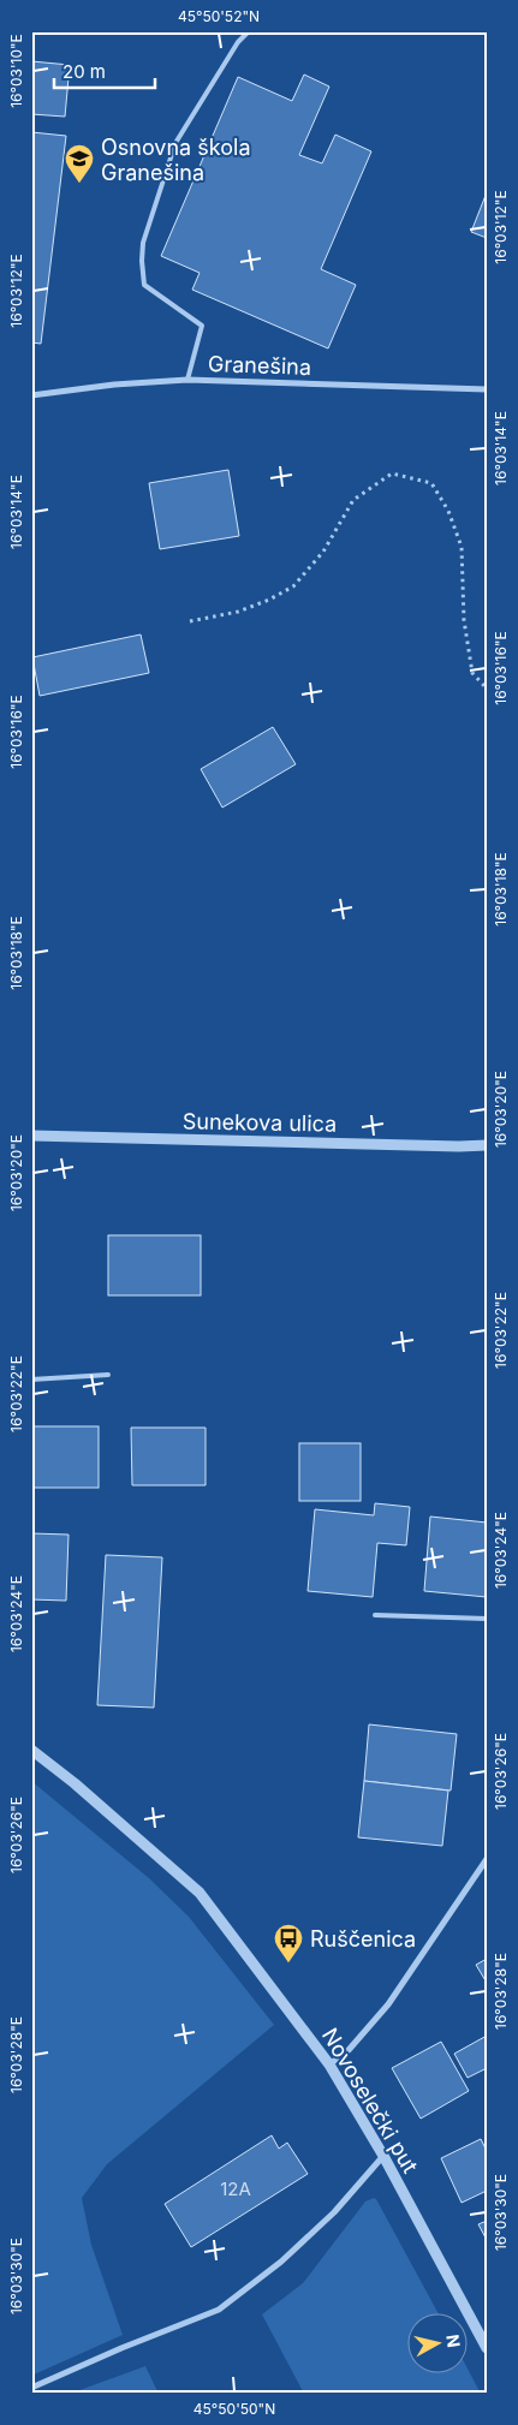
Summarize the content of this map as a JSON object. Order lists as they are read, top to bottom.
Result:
{
  "streets": {
    "street": ["Granešina", "Sunekova ulica", "Novoselečki put"]
  },
  "places": {
    "school or university": ["Osnovna škola Granešina"],
    "bus stop": ["Ruščenica"]
  },
  "house_numbers": ["12A"],
  "scale_bar": "20 m",
  "north": "right",
  "coordinates": [
    "45°50'52\"N",
    "16°03'10\"E",
    "16°03'12\"E",
    "16°03'14\"E",
    "16°03'16\"E",
    "16°03'18\"E",
    "16°03'20\"E",
    "16°03'22\"E",
    "16°03'24\"E",
    "16°03'26\"E",
    "16°03'28\"E",
    "16°03'30\"E",
    "45°50'50\"N"
  ]
}
